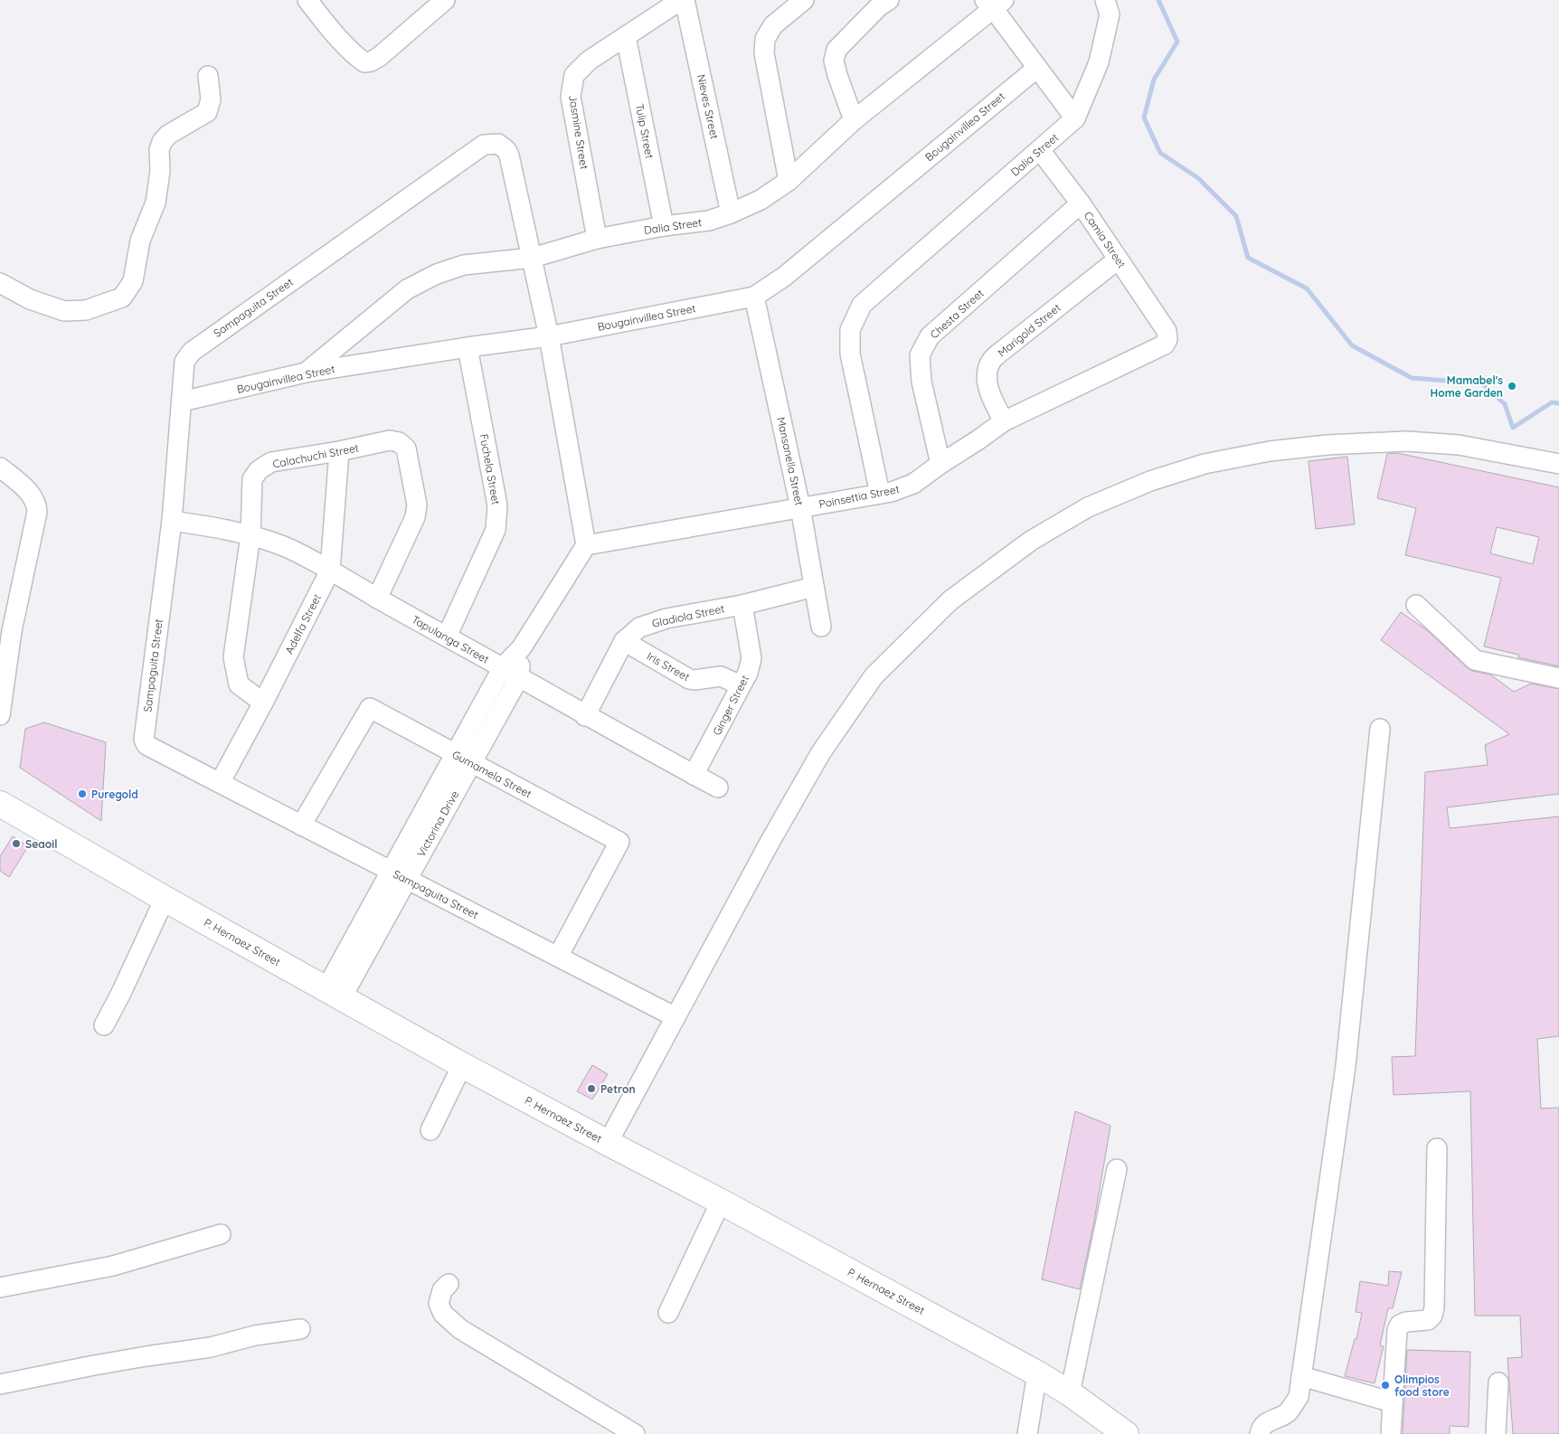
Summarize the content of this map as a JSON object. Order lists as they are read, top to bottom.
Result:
{
  "streets": {
    "main road": ["P. Hernaez Street"],
    "street": [
      "Nieves Street",
      "Bougainvillea Street",
      "Tulip Street",
      "Jasmine Street",
      "Dalia Street",
      "Camia Street",
      "Sampaguita Street",
      "Chesta Street",
      "Marigold Street",
      "Calachuchi Street",
      "Mansanella Street",
      "Fuchela Street",
      "Poinsettia Street",
      "Gladiola Street",
      "Adelfa Street",
      "Tapulanga Street",
      "Iris Street",
      "Ginger Street",
      "Gumamela Street",
      "Victorina Drive"
    ]
  },
  "crossings": [
    ["Nieves Street", "Dalia Street"],
    ["Bougainvillea Street", "Dalia Street"],
    ["Bougainvillea Street", "Sampaguita Street"],
    ["Bougainvillea Street", "Mansanella Street"],
    ["Bougainvillea Street", "Fuchela Street"],
    ["Tulip Street", "Jasmine Street"],
    ["Tulip Street", "Dalia Street"],
    ["Jasmine Street", "Dalia Street"],
    ["Dalia Street", "Camia Street"],
    ["Dalia Street", "Sampaguita Street"],
    ["Dalia Street", "Poinsettia Street"],
    ["Camia Street", "Chesta Street"],
    ["Camia Street", "Marigold Street"],
    ["Camia Street", "Poinsettia Street"],
    ["Sampaguita Street", "Adelfa Street"],
    ["Sampaguita Street", "Tapulanga Street"],
    ["Sampaguita Street", "Gumamela Street"],
    ["Sampaguita Street", "Victorina Drive"],
    ["Chesta Street", "Poinsettia Street"],
    ["Marigold Street", "Poinsettia Street"],
    ["Calachuchi Street", "Adelfa Street"],
    ["Calachuchi Street", "Tapulanga Street"],
    ["Mansanella Street", "Poinsettia Street"],
    ["Mansanella Street", "Gladiola Street"],
    ["Fuchela Street", "Tapulanga Street"],
    ["Poinsettia Street", "Victorina Drive"],
    ["Gladiola Street", "Tapulanga Street"],
    ["Gladiola Street", "Iris Street"],
    ["Gladiola Street", "Ginger Street"],
    ["Adelfa Street", "Tapulanga Street"],
    ["Tapulanga Street", "Ginger Street"],
    ["Tapulanga Street", "Victorina Drive"],
    ["Iris Street", "Ginger Street"],
    ["Gumamela Street", "Victorina Drive"],
    ["Victorina Drive", "P. Hernaez Street"]
  ],
  "places": [
    "Mamabel's Home Garden",
    "Puregold",
    "Seaoil",
    "Petron",
    "Olimpios food store"
  ]
}
